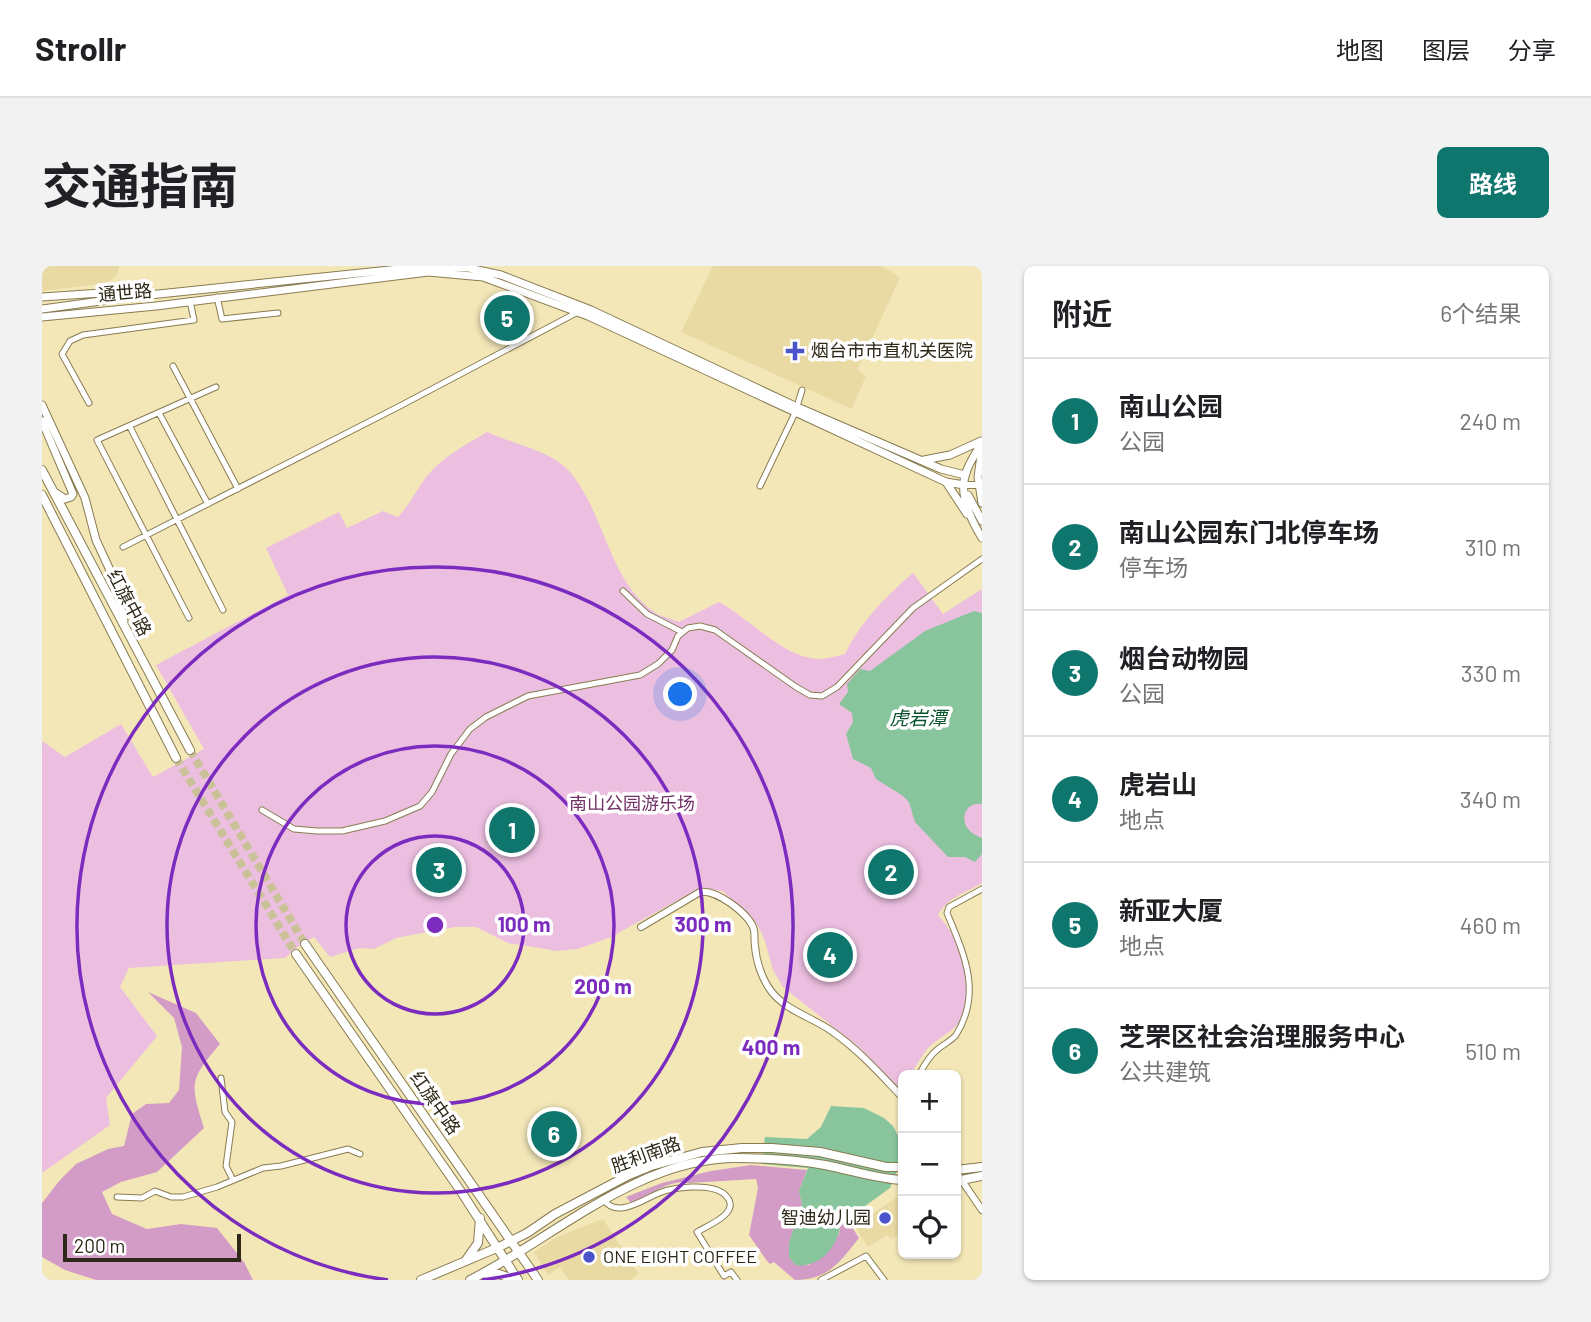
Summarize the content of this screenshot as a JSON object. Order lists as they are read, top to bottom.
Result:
{
  "streets": {
    "main road": ["通世路", "红旗中路", "胜利南路"]
  },
  "crossings": [
    ["红旗中路", "胜利南路"]
  ],
  "water": ["虎岩潭"],
  "parks": ["南山公园游乐场"],
  "places": {
    "health": ["烟台市市直机关医院"],
    "other": ["智迪幼儿园", "ONE EIGHT COFFEE"]
  },
  "scale_bar": "200 m",
  "page": {
    "header": "Strollr",
    "nav": ["地图", "图层", "分享"],
    "title": "交通指南",
    "buttons": "路线",
    "heading": ["附近", "6个结果"],
    "pins": [
      "5",
      "1",
      "3",
      "2",
      "4",
      "6"
    ],
    "list": [
      {
        "mark": "1",
        "name": "南山公园",
        "note": "公园",
        "value": "240 m"
      },
      {
        "mark": "2",
        "name": "南山公园东门北停车场",
        "note": "停车场",
        "value": "310 m"
      },
      {
        "mark": "3",
        "name": "烟台动物园",
        "note": "公园",
        "value": "330 m"
      },
      {
        "mark": "4",
        "name": "虎岩山",
        "note": "地点",
        "value": "340 m"
      },
      {
        "mark": "5",
        "name": "新亚大厦",
        "note": "地点",
        "value": "460 m"
      },
      {
        "mark": "6",
        "name": "芝罘区社会治理服务中心",
        "note": "公共建筑",
        "value": "510 m"
      }
    ],
    "map_buttons": ["+", "−"],
    "scale": "200 m"
  },
  "rings": [
    "100 m",
    "300 m",
    "200 m",
    "400 m"
  ]
}
